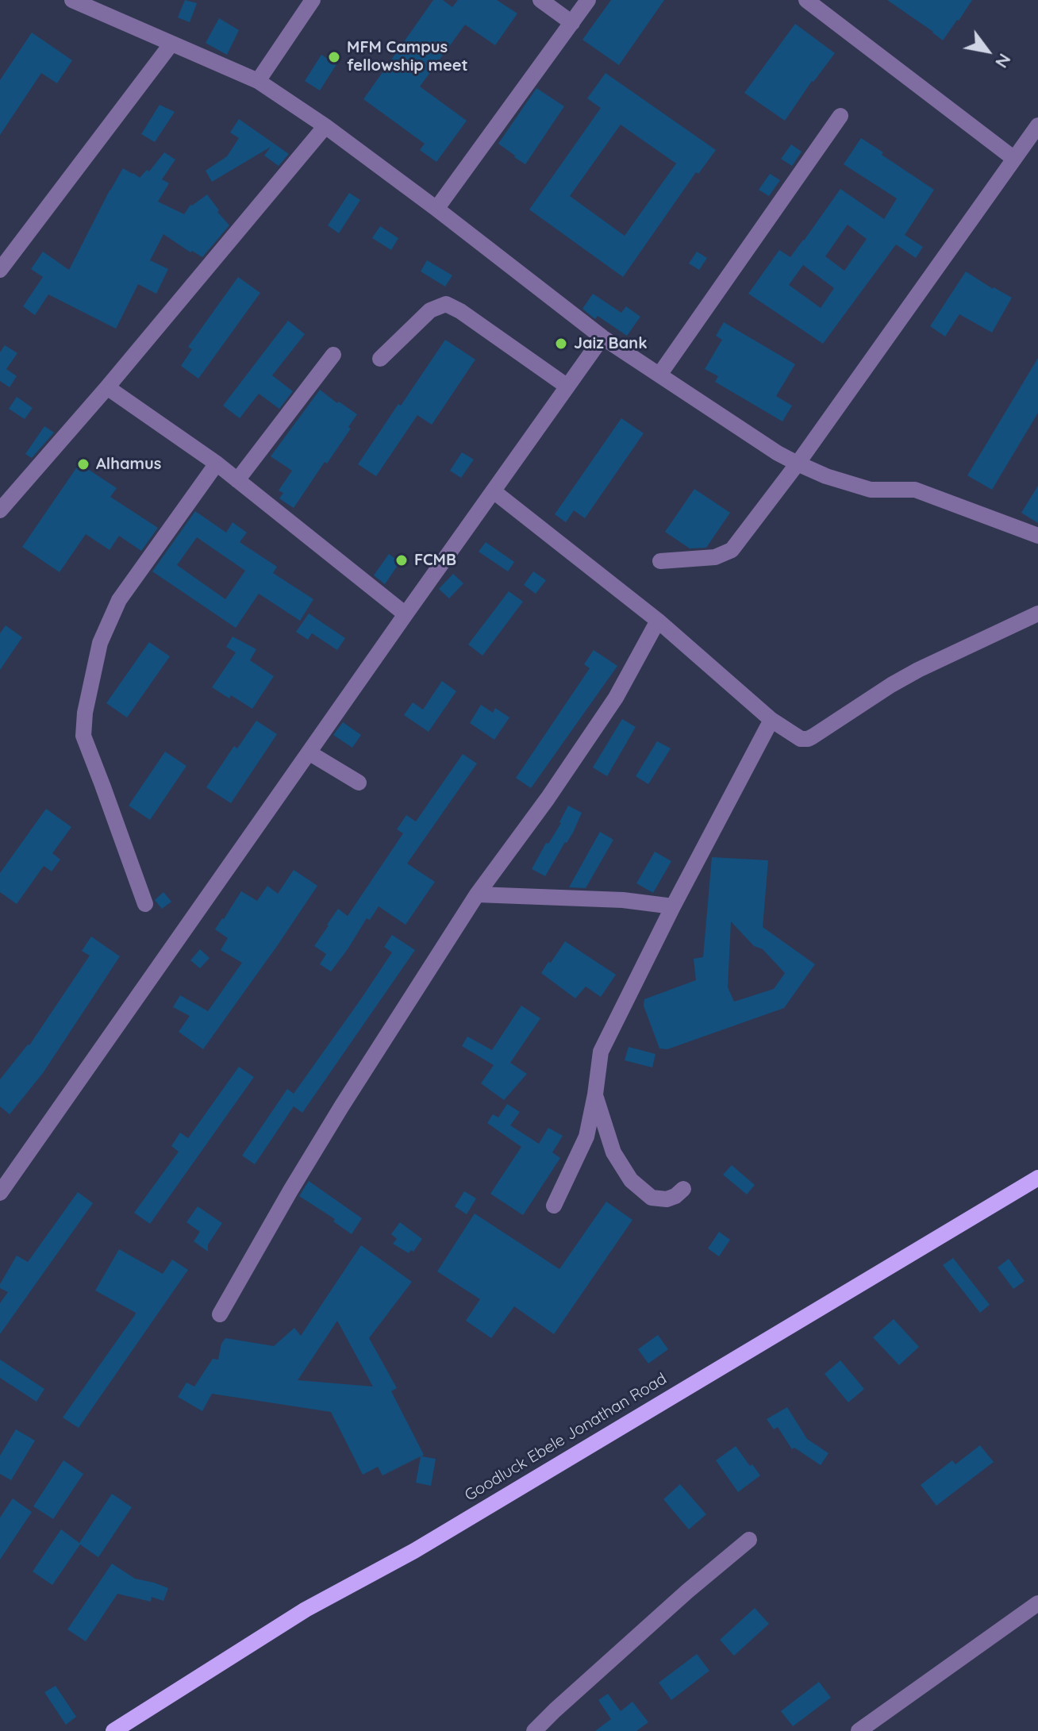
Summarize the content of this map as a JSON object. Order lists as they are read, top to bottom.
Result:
{
  "streets": {
    "main road": ["Goodluck Ebele Jonathan Road"]
  },
  "places": [
    "MFM Campus fellowship meet",
    "Jaiz Bank",
    "Alhamus",
    "FCMB"
  ],
  "north": "bottom right"
}
